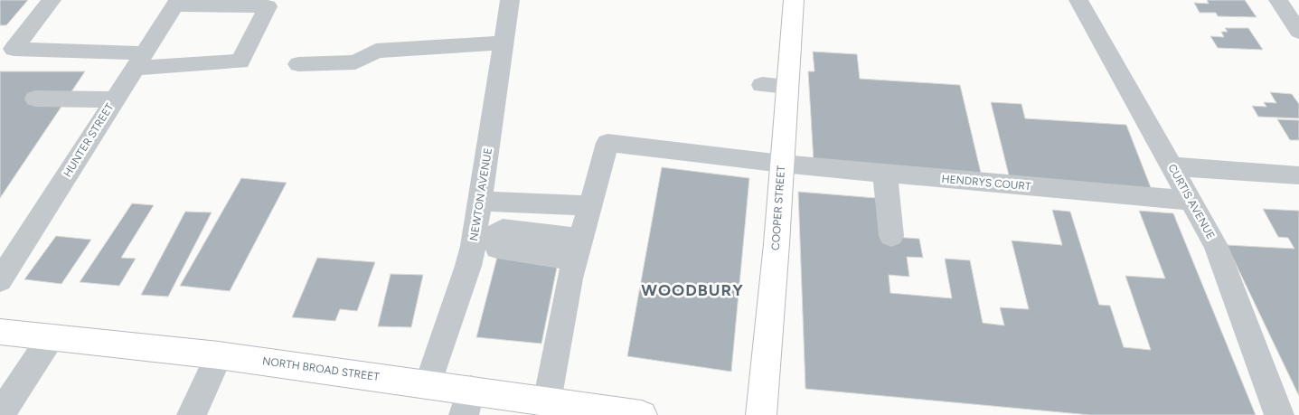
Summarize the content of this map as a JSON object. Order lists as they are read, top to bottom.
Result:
{
  "streets": {
    "main road": ["COOPER STREET", "NORTH BROAD STREET"],
    "street": [
      "HUNTER STREET",
      "HENDRYS COURT",
      "NEWTON AVENUE",
      "CURTIS AVENUE"
    ]
  },
  "crossings": [
    ["HENDRYS COURT", "CURTIS AVENUE"],
    ["HENDRYS COURT", "COOPER STREET"],
    ["NEWTON AVENUE", "NORTH BROAD STREET"]
  ],
  "districts": ["WOODBURY"]
}
